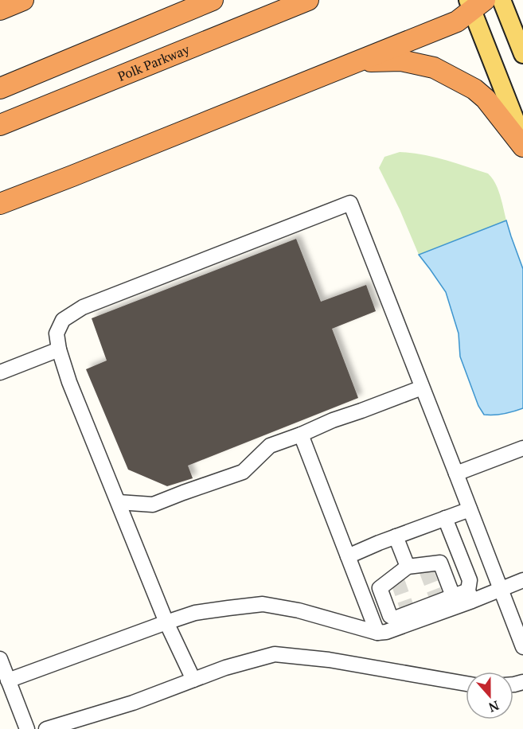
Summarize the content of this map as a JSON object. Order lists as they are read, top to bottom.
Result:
{
  "streets": {
    "highway": ["Polk Parkway"]
  },
  "north": "bottom"
}
